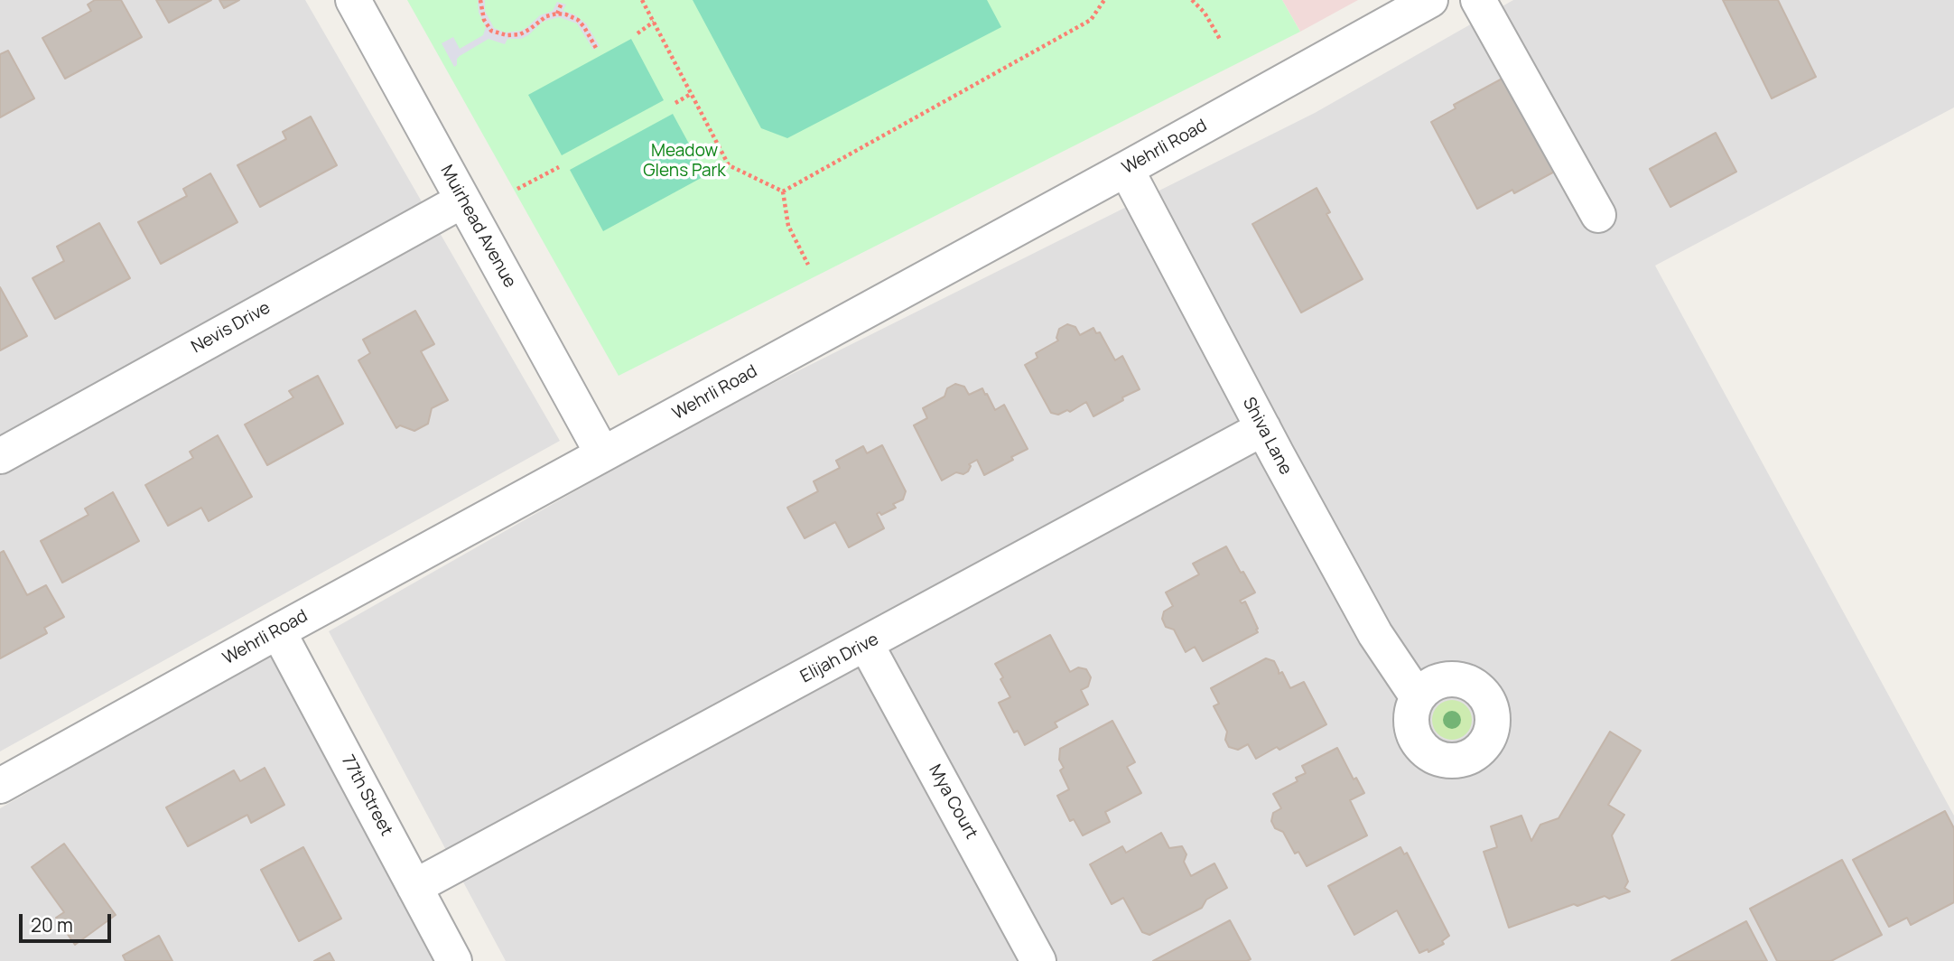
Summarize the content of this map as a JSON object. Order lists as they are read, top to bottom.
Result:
{
  "streets": {
    "street": [
      "Wehrli Road",
      "Muirhead Avenue",
      "Nevis Drive",
      "Shiva Lane",
      "Elijah Drive",
      "77th Street",
      "Mya Court"
    ]
  },
  "crossings": [
    ["Wehrli Road", "Muirhead Avenue"],
    ["Wehrli Road", "Shiva Lane"],
    ["Wehrli Road", "77th Street"],
    ["Muirhead Avenue", "Nevis Drive"],
    ["Shiva Lane", "Elijah Drive"],
    ["Elijah Drive", "77th Street"],
    ["Elijah Drive", "Mya Court"]
  ],
  "parks": ["Meadow Glens Park"],
  "scale_bar": "20 m"
}
